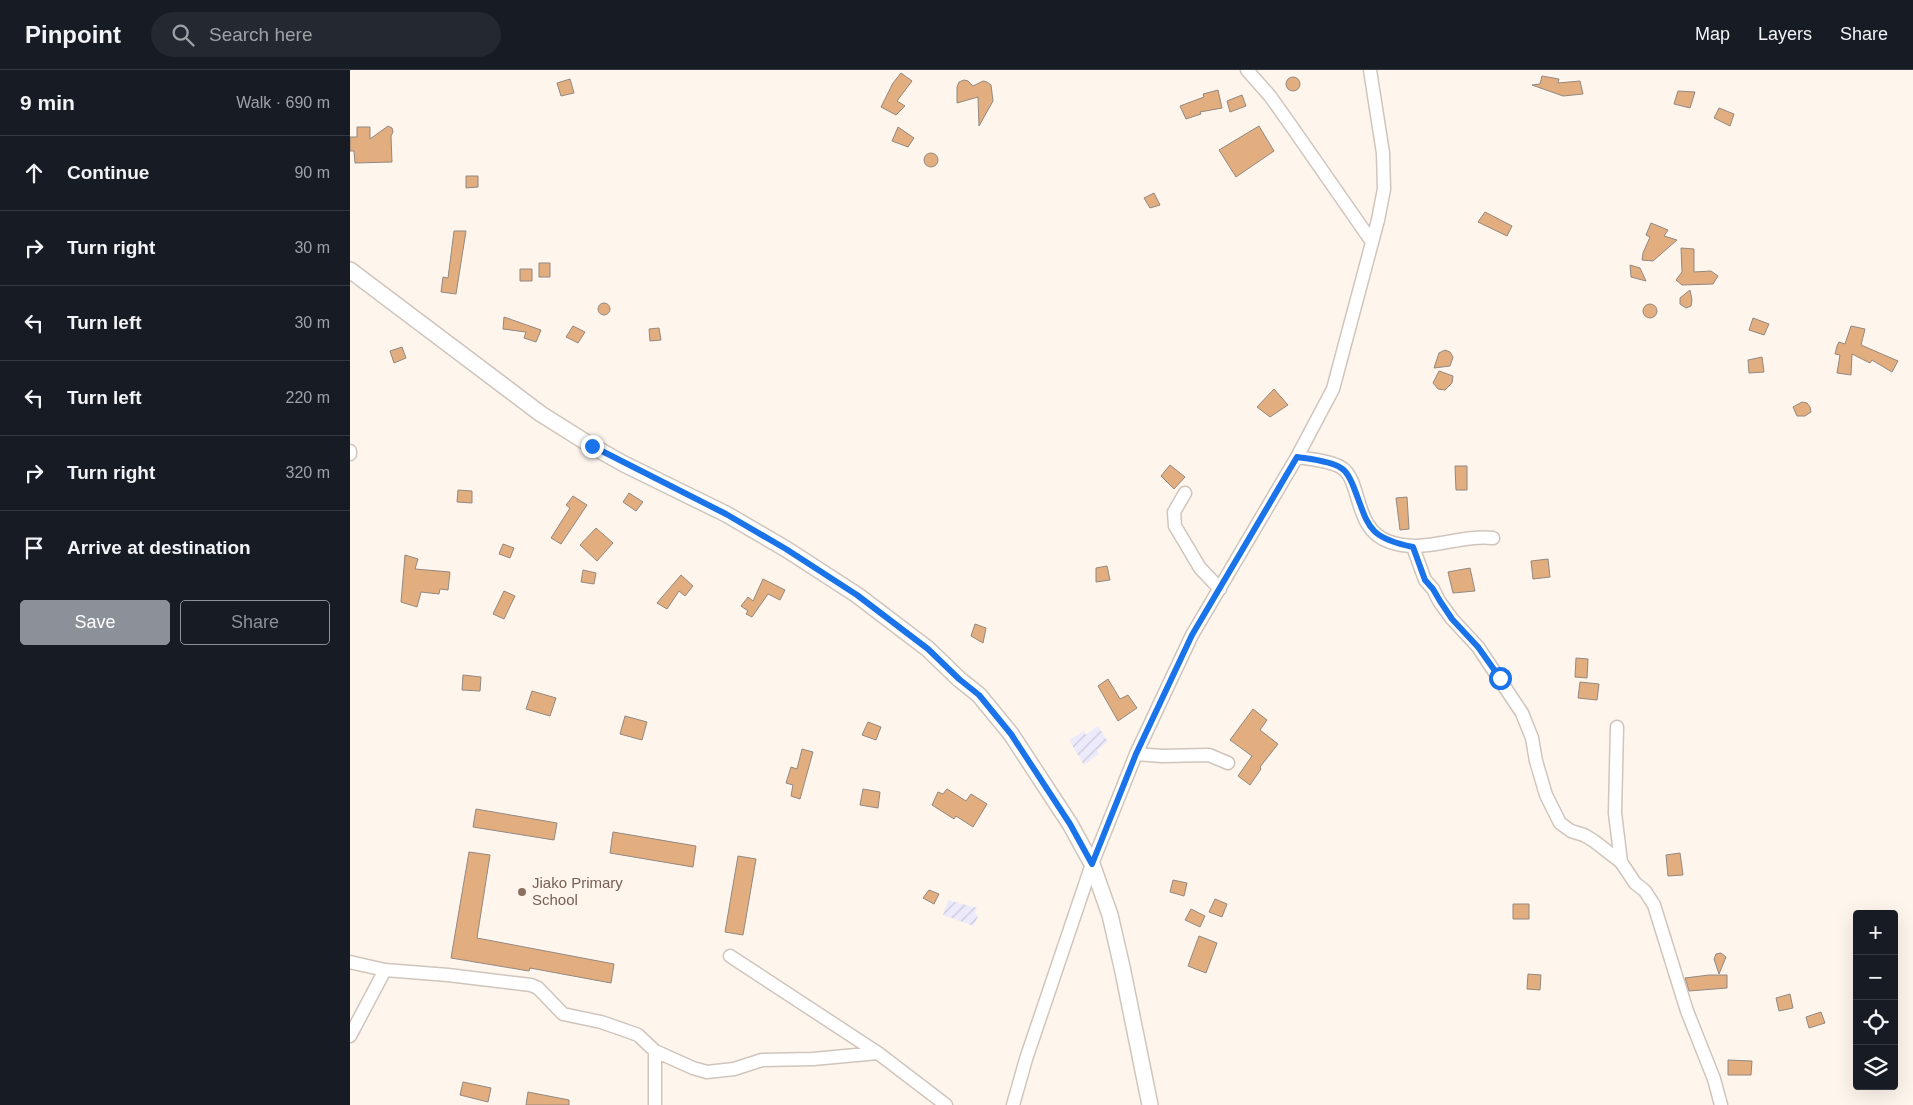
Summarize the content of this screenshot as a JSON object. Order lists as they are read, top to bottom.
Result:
{
  "places": ["Jiako Primary School"],
  "page": {
    "header": "Pinpoint",
    "search": "Search here",
    "nav": ["Map", "Layers", "Share"],
    "heading": ["9 min", "Walk · 690 m"],
    "list": [
      ["Continue", "90 m"],
      ["Turn right", "30 m"],
      ["Turn left", "30 m"],
      ["Turn left", "220 m"],
      ["Turn right", "320 m"],
      "Arrive at destination"
    ],
    "buttons": ["Save", "Share"],
    "map_buttons": ["+", "−"]
  }
}
